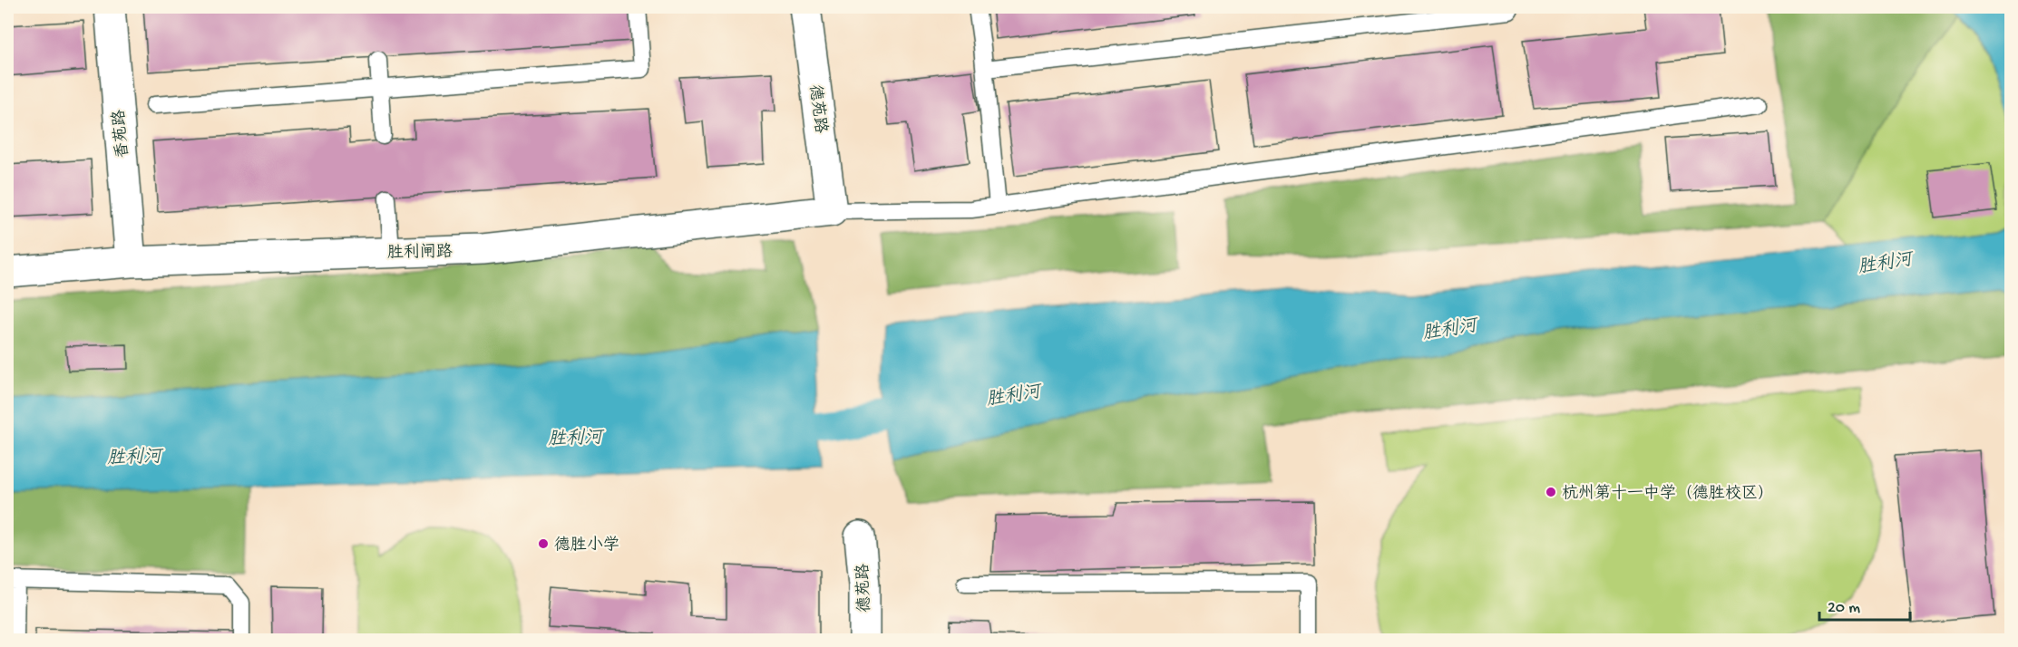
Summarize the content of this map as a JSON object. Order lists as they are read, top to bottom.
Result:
{
  "streets": {
    "street": ["德苑路", "香苑路", "胜利闸路"]
  },
  "crossings": [
    ["德苑路", "胜利闸路"],
    ["香苑路", "胜利闸路"]
  ],
  "water": ["胜利河"],
  "places": ["杭州第十一中学（德胜校区）", "德胜小学"],
  "scale_bar": "20 m"
}
